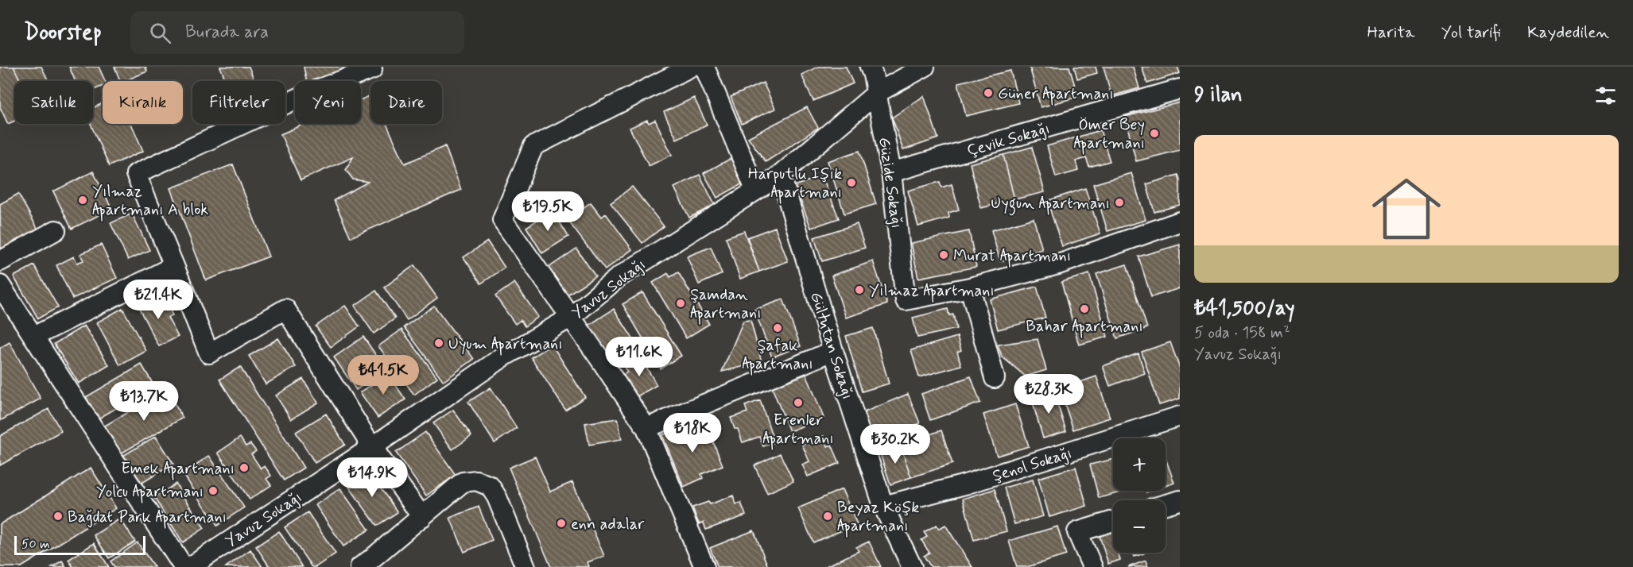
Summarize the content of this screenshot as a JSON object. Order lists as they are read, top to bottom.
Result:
{
  "streets": {
    "street": [
      "Çevik Sokağı",
      "Güzide Sokağı",
      "Yavuz Sokağı",
      "Gültutan Sokağı",
      "Şenol Sokağı"
    ]
  },
  "crossings": [
    ["Çevik Sokağı", "Güzide Sokağı"],
    ["Güzide Sokağı", "Yavuz Sokağı"],
    ["Yavuz Sokağı", "Gültutan Sokağı"],
    ["Gültutan Sokağı", "Şenol Sokağı"]
  ],
  "places": [
    "Güner Apartmanı",
    "Ömer Bey Apartmanı",
    "Harputlu Işık Apartmanı",
    "Yılmaz Apartmanı A blok",
    "Uygun Apartmanı",
    "Murat Apartmanı",
    "Yılmaz Apartmanı",
    "Şamdan Apartmanı",
    "Bahar Apartmanı",
    "Şafak Apartmanı",
    "Uyum Apartmanı",
    "Erenler Apartmanı",
    "Emek Apartmanı",
    "Yolcu Apartmanı",
    "Bağdat Park Apartmanı",
    "Beyaz Köşk Apartmanı",
    "enn adalar"
  ],
  "scale_bar": "50 m",
  "page": {
    "header": "Doorstep",
    "search": "Burada ara",
    "nav": ["Harita", "Yol tarifi", "Kaydedilen"],
    "heading": "9 ilan",
    "chip": [
      "Satılık",
      "Kiralık",
      "Filtreler",
      "Yeni",
      "Daire"
    ],
    "list": [
      {
        "name": "₺41,500/ay",
        "note": "5 oda · 158 m² · Yavuz Sokağı"
      }
    ],
    "price": [
      "₺19.5K",
      "₺21.4K",
      "₺11.6K",
      "₺41.5K",
      "₺28.3K",
      "₺13.7K",
      "₺18K",
      "₺30.2K",
      "₺14.9K"
    ],
    "map_buttons": ["+", "−"],
    "scale": "50 m"
  }
}
